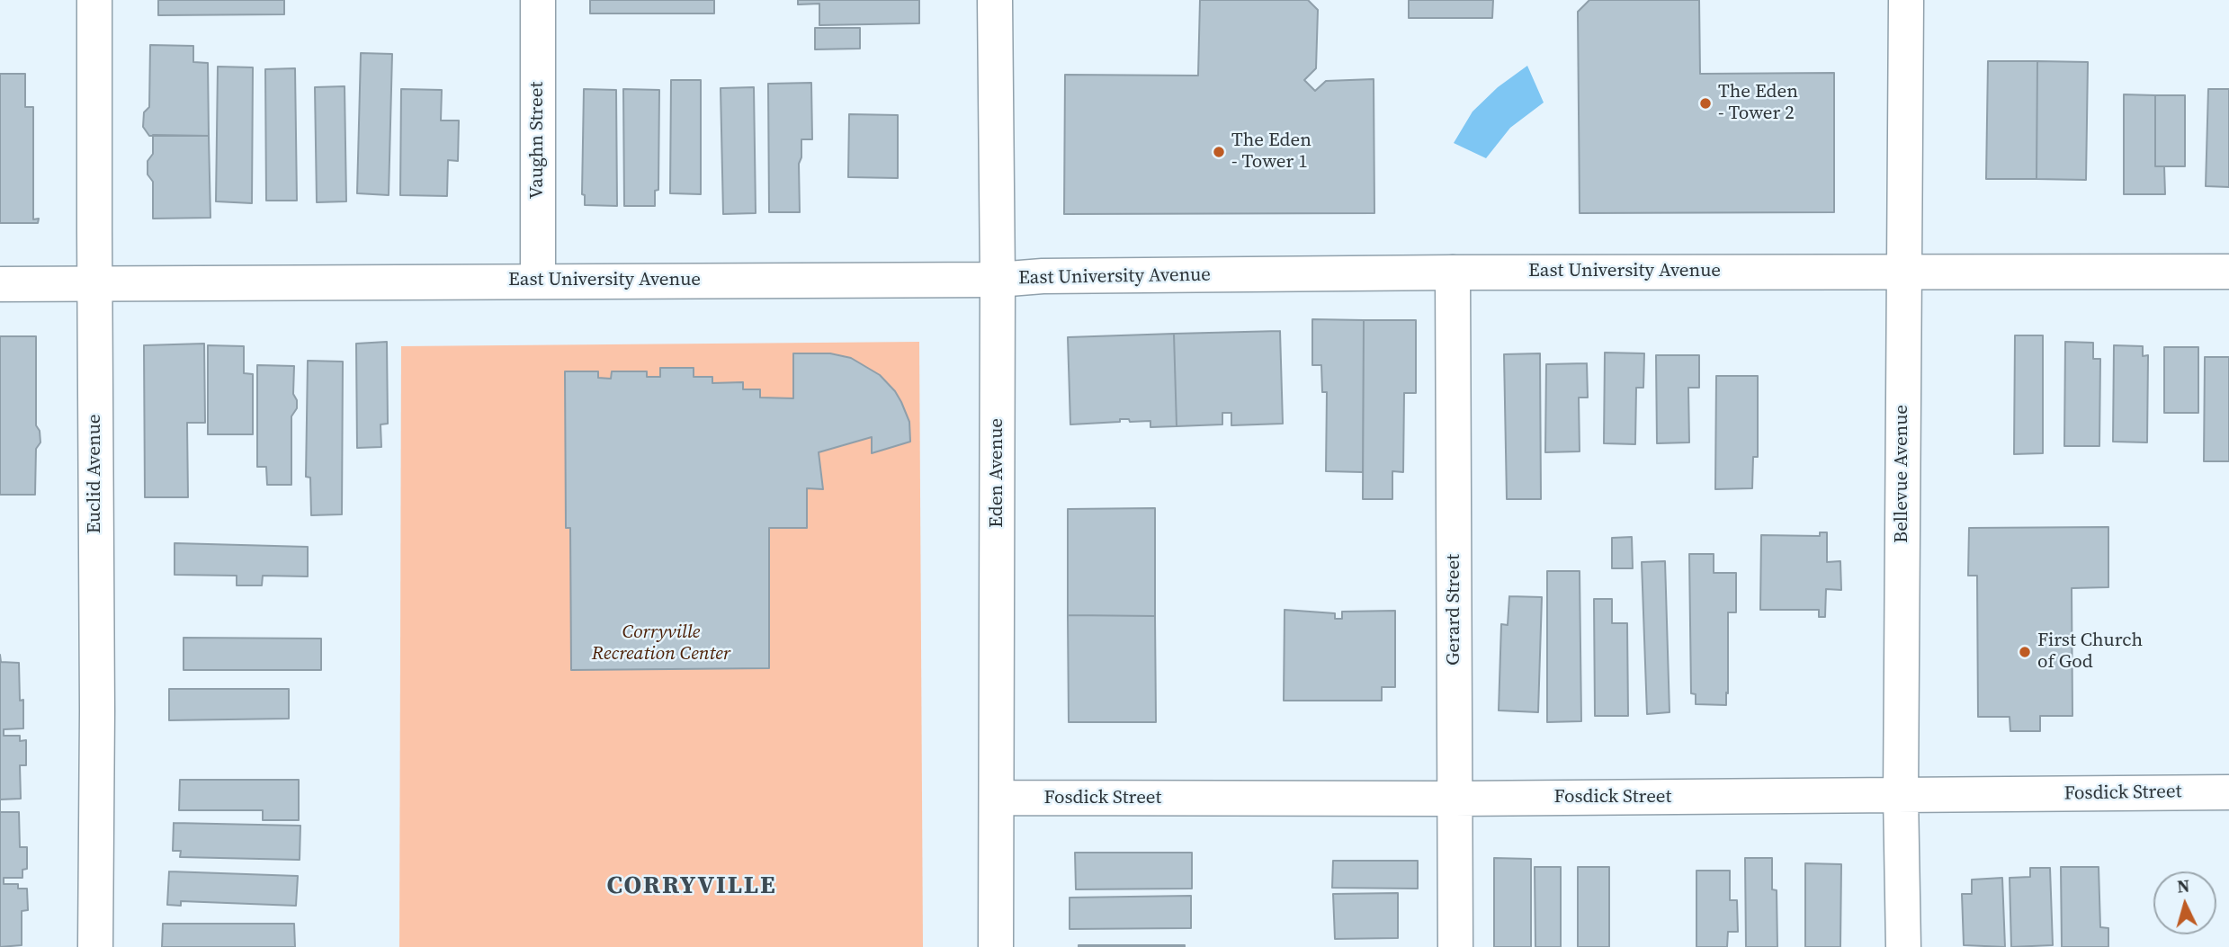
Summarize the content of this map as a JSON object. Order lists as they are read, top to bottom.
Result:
{
  "streets": {
    "street": [
      "Vaughn Street",
      "East University Avenue",
      "Eden Avenue",
      "Euclid Avenue",
      "Bellevue Avenue",
      "Gerard Street",
      "Fosdick Street"
    ]
  },
  "crossings": [
    ["Vaughn Street", "East University Avenue"],
    ["East University Avenue", "Eden Avenue"],
    ["East University Avenue", "Euclid Avenue"],
    ["East University Avenue", "Bellevue Avenue"],
    ["East University Avenue", "Gerard Street"],
    ["Eden Avenue", "Fosdick Street"],
    ["Bellevue Avenue", "Fosdick Street"],
    ["Gerard Street", "Fosdick Street"]
  ],
  "districts": ["CORRYVILLE"],
  "parks": ["Corryville Recreation Center"],
  "places": ["The Eden - Tower 2", "The Eden - Tower 1", "First Church of God"],
  "north": "top"
}
